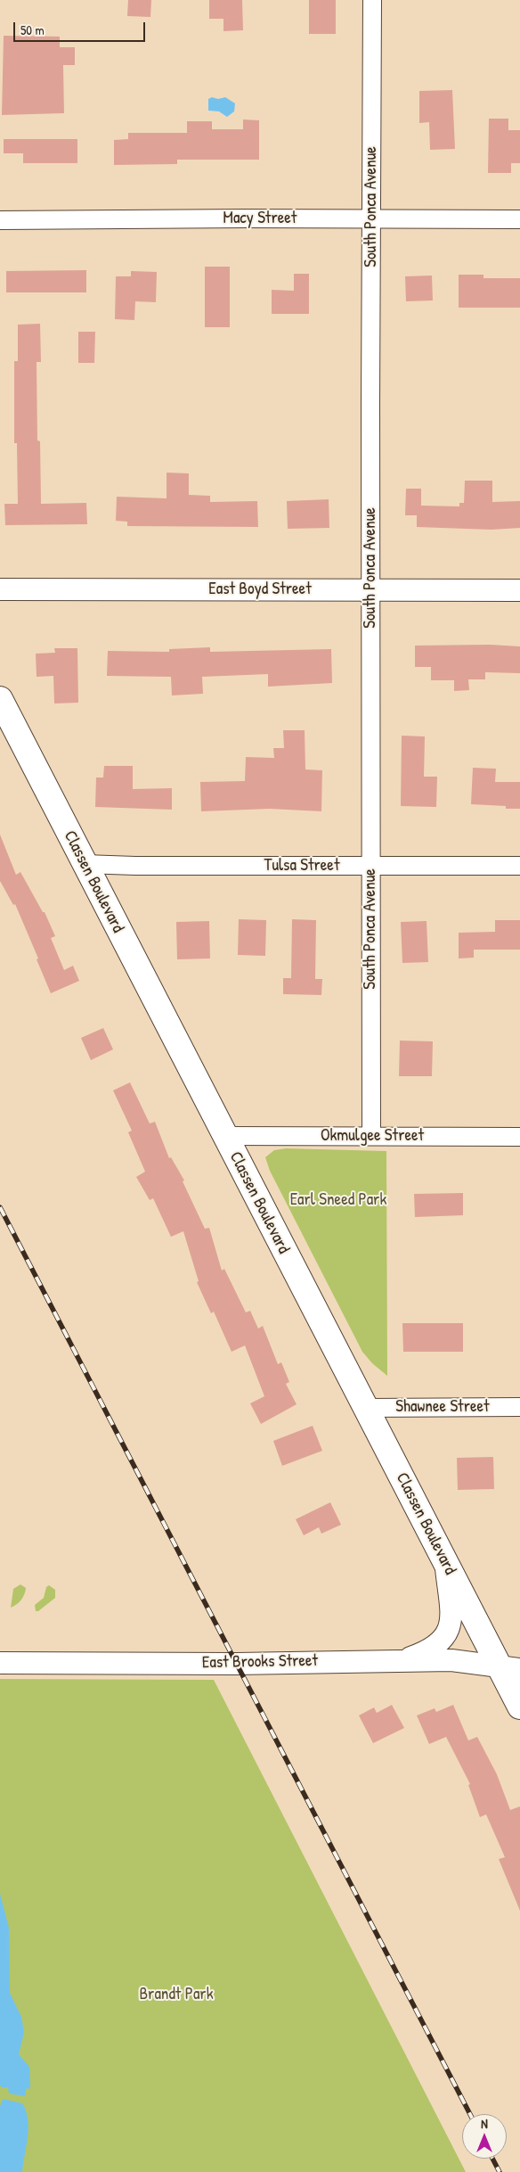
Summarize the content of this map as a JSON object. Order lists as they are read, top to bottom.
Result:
{
  "streets": {
    "main road": ["Classen Boulevard"],
    "street": [
      "South Ponca Avenue",
      "Macy Street",
      "East Boyd Street",
      "Tulsa Street",
      "Okmulgee Street",
      "Shawnee Street",
      "East Brooks Street"
    ]
  },
  "crossings": [
    ["South Ponca Avenue", "Macy Street"],
    ["South Ponca Avenue", "East Boyd Street"],
    ["South Ponca Avenue", "Tulsa Street"],
    ["South Ponca Avenue", "Okmulgee Street"],
    ["Tulsa Street", "Classen Boulevard"],
    ["Classen Boulevard", "Okmulgee Street"],
    ["Classen Boulevard", "Shawnee Street"],
    ["Classen Boulevard", "East Brooks Street"]
  ],
  "parks": ["Earl Sneed Park", "Brandt Park"],
  "scale_bar": "50 m",
  "north": "top"
}
